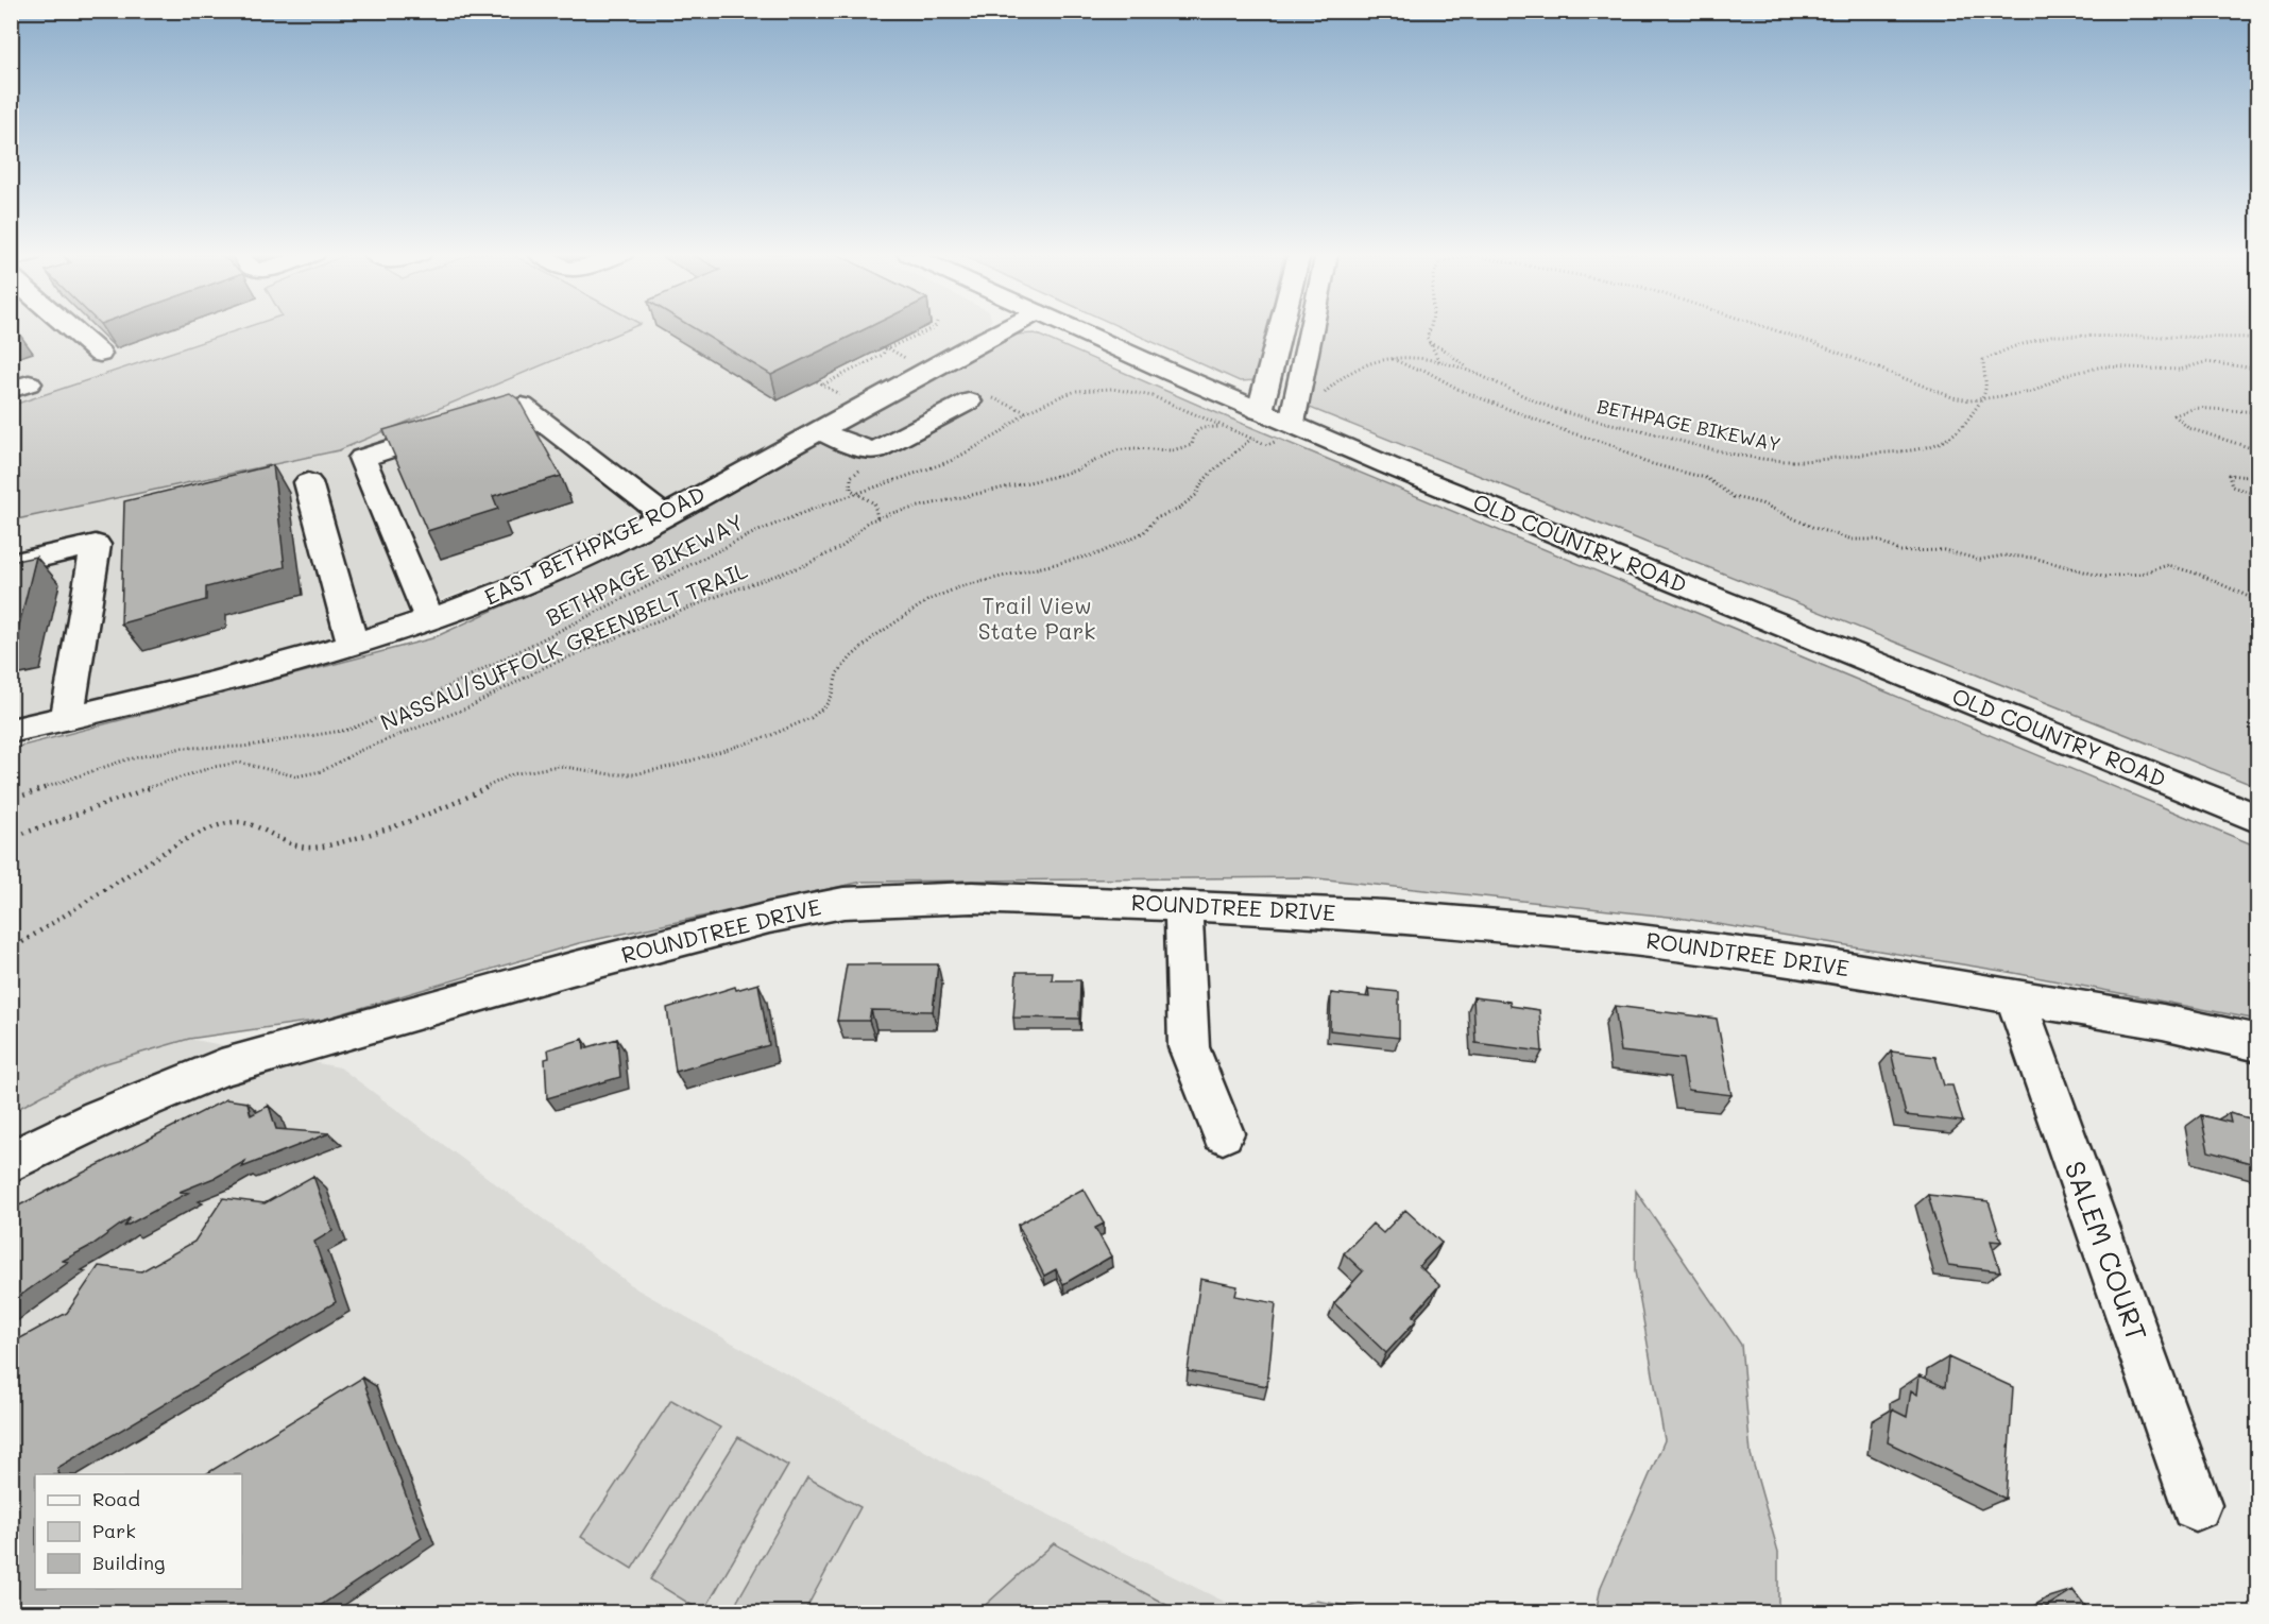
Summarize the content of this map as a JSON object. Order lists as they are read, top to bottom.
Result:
{
  "streets": {
    "street": [
      "OLD COUNTRY ROAD",
      "EAST BETHPAGE ROAD",
      "ROUNDTREE DRIVE",
      "SALEM COURT"
    ],
    "path": ["BETHPAGE BIKEWAY", "NASSAU/SUFFOLK GREENBELT TRAIL"]
  },
  "crossings": [
    ["BETHPAGE BIKEWAY", "OLD COUNTRY ROAD"],
    ["BETHPAGE BIKEWAY", "NASSAU/SUFFOLK GREENBELT TRAIL"],
    ["ROUNDTREE DRIVE", "SALEM COURT"]
  ],
  "parks": ["Trail View State Park"],
  "legend": ["Road", "Park", "Building"]
}
